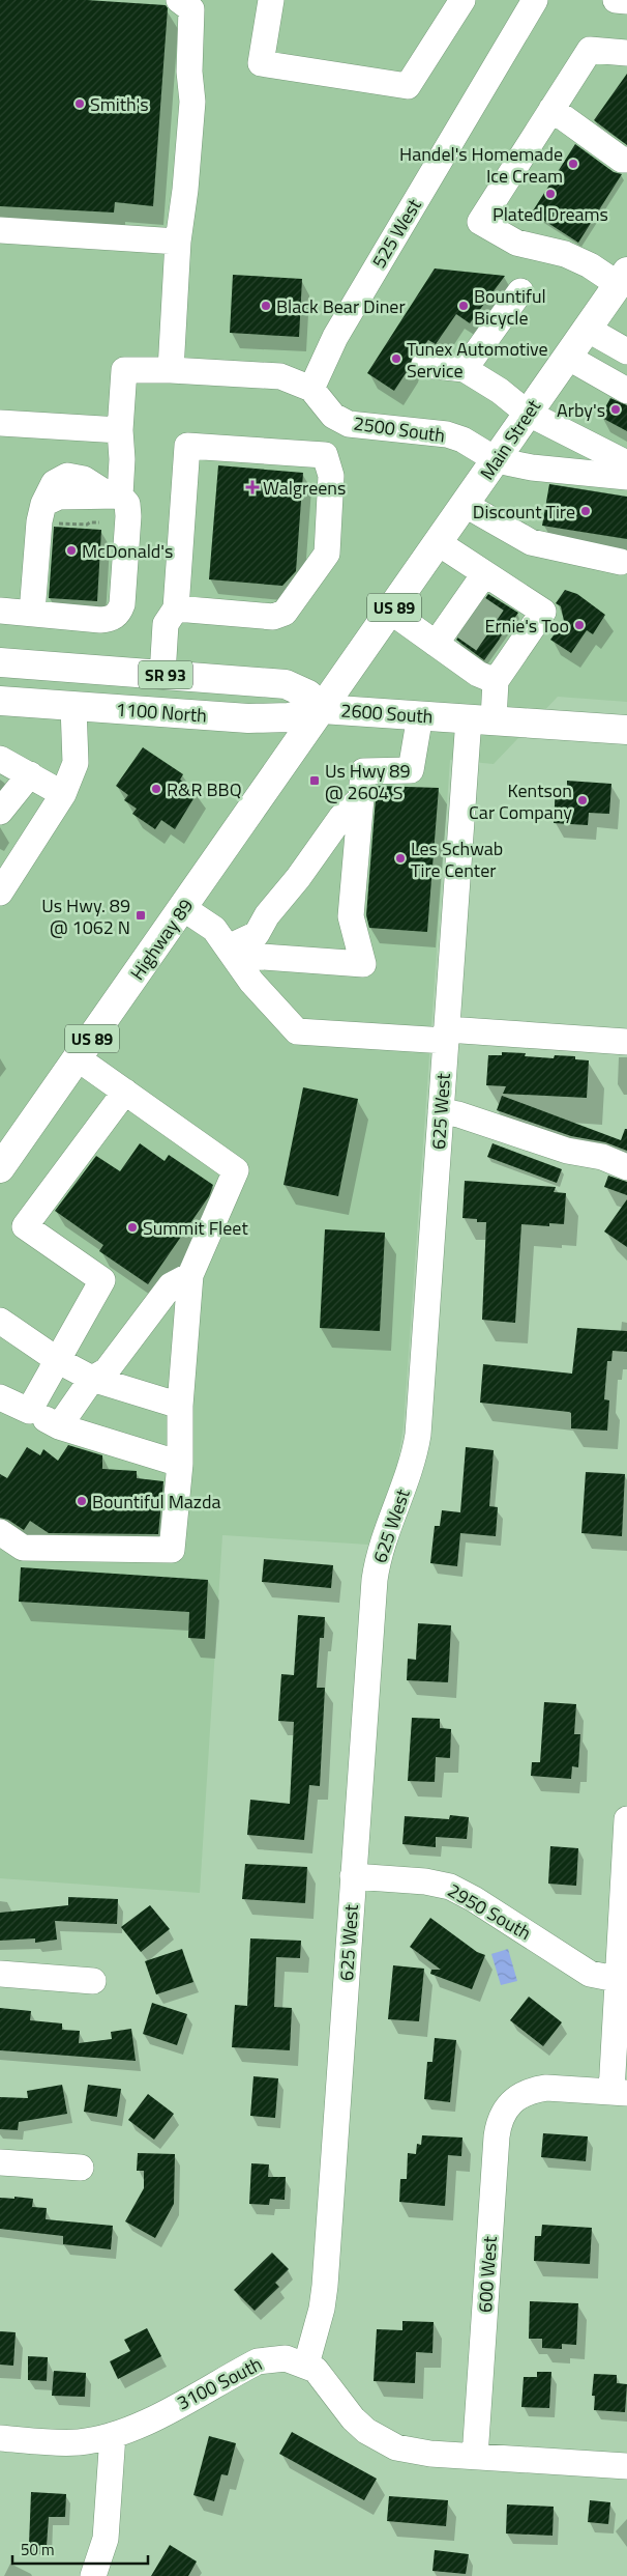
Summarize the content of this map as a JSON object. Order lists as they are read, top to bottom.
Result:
{
  "streets": {
    "main road": [
      "Main Street",
      "US 89",
      "SR 93",
      "1100 North",
      "2600 South",
      "Highway 89"
    ],
    "street": [
      "525 West",
      "2500 South",
      "625 West",
      "2950 South",
      "600 West",
      "3100 South"
    ]
  },
  "crossings": [
    ["525 West", "2500 South"],
    ["2500 South", "Main Street"],
    ["Main Street", "1100 North"],
    ["Main Street", "2600 South"],
    ["Main Street", "Highway 89"],
    ["1100 North", "2600 South"],
    ["1100 North", "Highway 89"],
    ["2600 South", "Highway 89"],
    ["2600 South", "625 West"],
    ["625 West", "2950 South"],
    ["625 West", "3100 South"],
    ["600 West", "3100 South"]
  ],
  "places": {
    "other": [
      "Smith's",
      "Handel's Homemade Ice Cream",
      "Plated Dreams",
      "Black Bear Diner",
      "Bountiful Bicycle",
      "Tunex Automotive Service",
      "Arby's",
      "Discount Tire",
      "McDonald's",
      "Ernie's Too",
      "R&R BBQ",
      "Kentson Car Company",
      "Les Schwab Tire Center",
      "Summit Fleet",
      "Bountiful Mazda"
    ],
    "health": ["Walgreens"],
    "transit": ["Us Hwy 89 @ 2604 S", "Us Hwy. 89 @ 1062 N"]
  },
  "scale_bar": "50 m"
}
